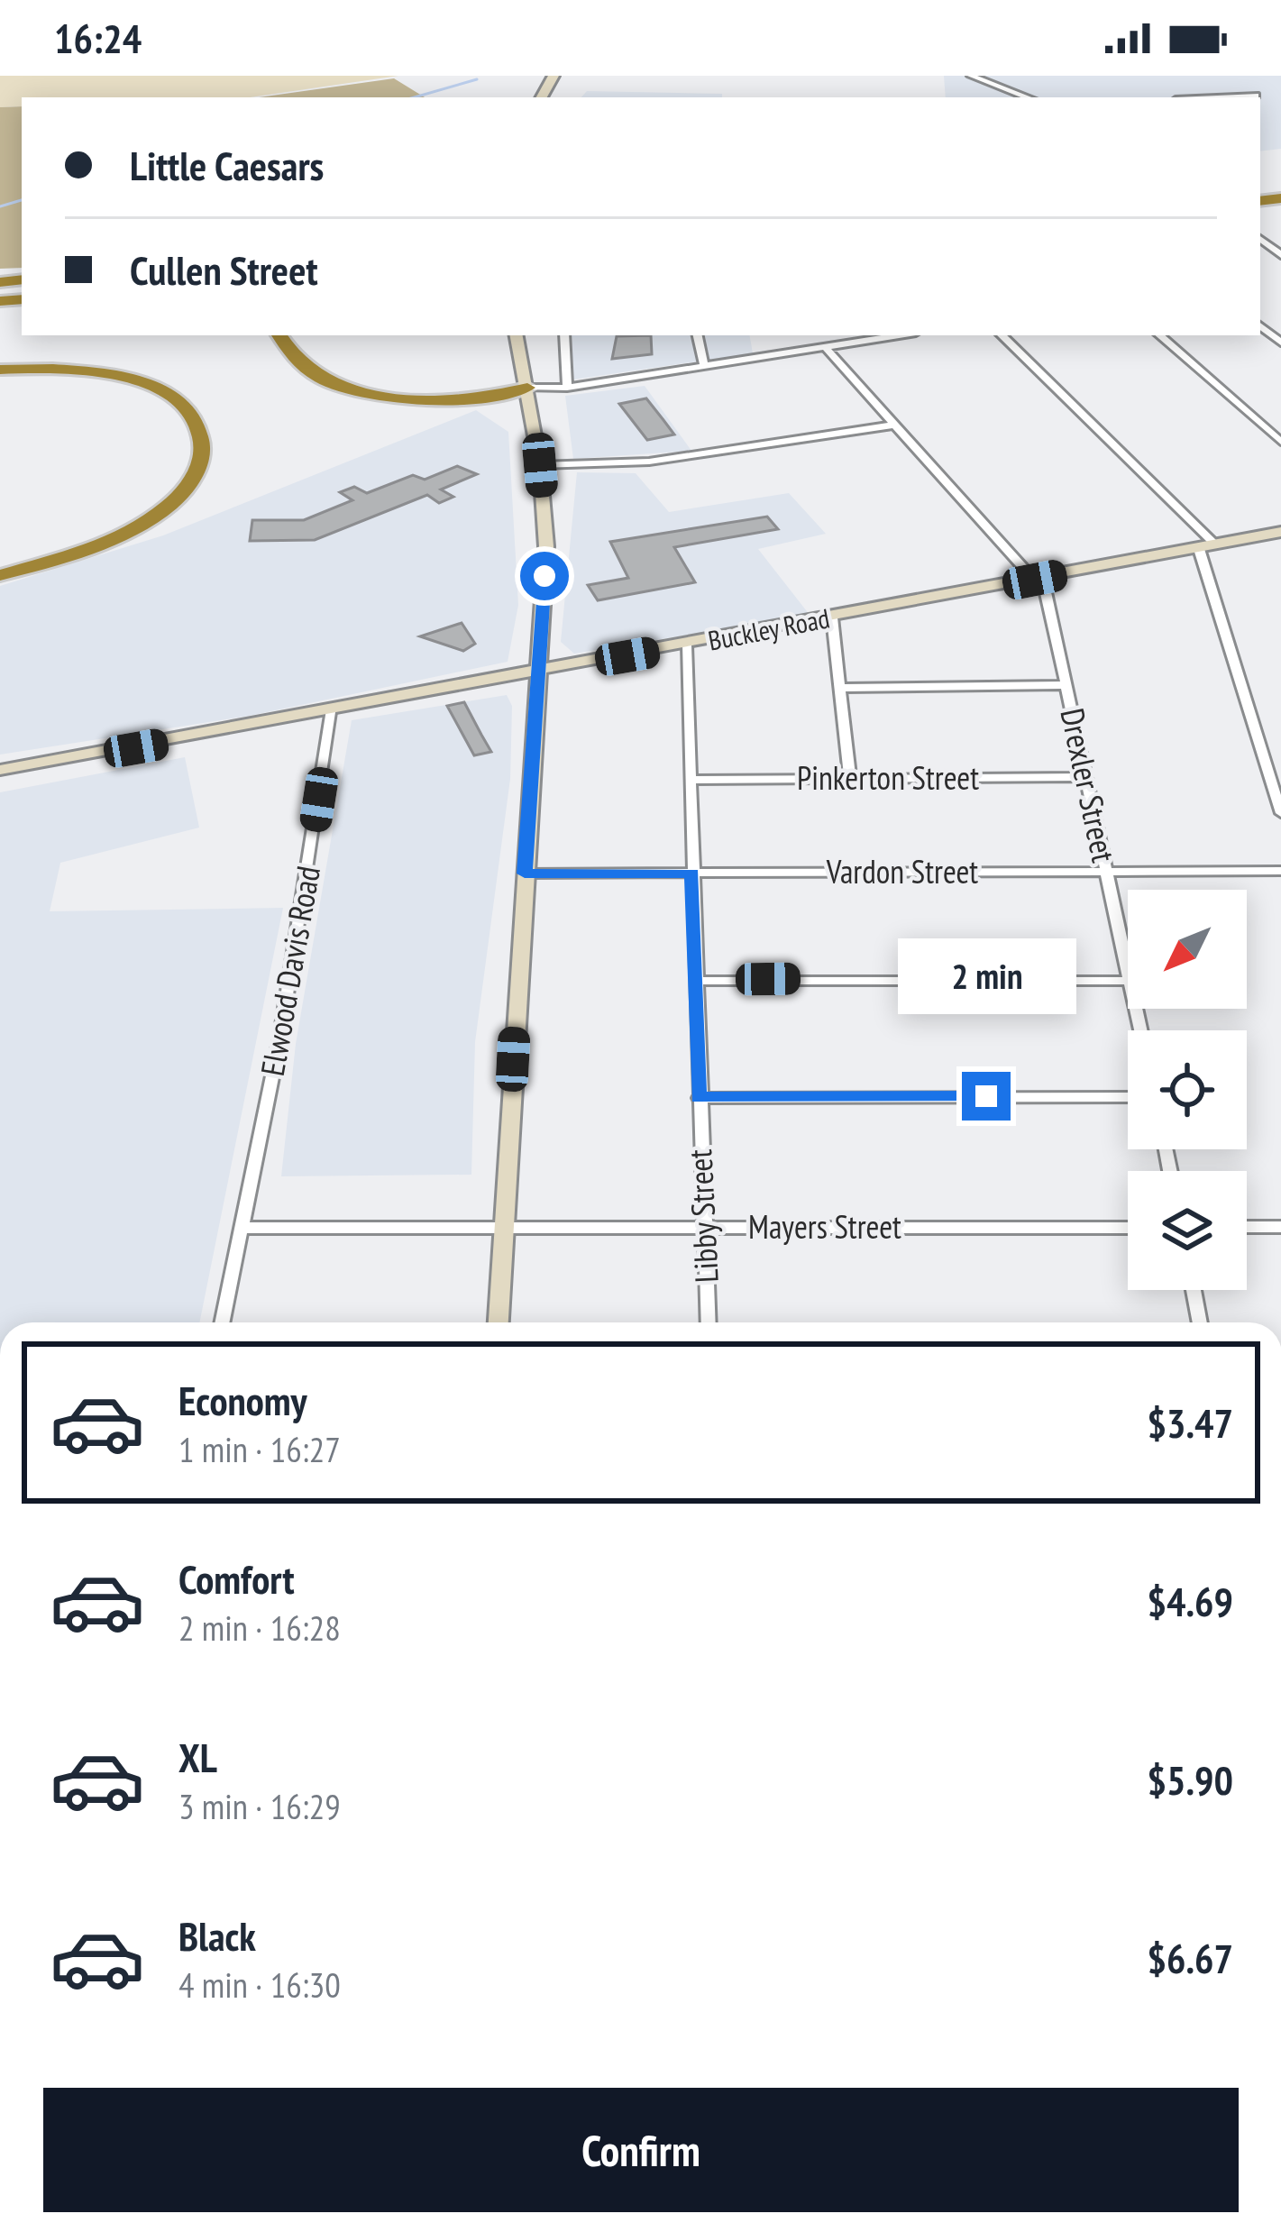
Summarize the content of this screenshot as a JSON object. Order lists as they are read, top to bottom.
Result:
{
  "streets": {
    "street": [
      "Buckley Road",
      "Pinkerton Street",
      "Drexler Street",
      "Vardon Street",
      "Elwood Davis Road",
      "Libby Street",
      "Mayers Street"
    ]
  },
  "crossings": [
    ["Buckley Road", "Drexler Street"],
    ["Buckley Road", "Elwood Davis Road"],
    ["Buckley Road", "Libby Street"],
    ["Pinkerton Street", "Drexler Street"],
    ["Pinkerton Street", "Libby Street"],
    ["Drexler Street", "Vardon Street"],
    ["Vardon Street", "Libby Street"],
    ["Libby Street", "Mayers Street"]
  ],
  "north": "bottom left",
  "page": {
    "status": "16:24",
    "banner": ["Little Caesars", "Cullen Street"],
    "bubble": "2 min",
    "list": [
      {
        "name": "Economy",
        "note": "1 min · 16:27",
        "value": "$3.47"
      },
      {
        "name": "Comfort",
        "note": "2 min · 16:28",
        "value": "$4.69"
      },
      {
        "name": "XL",
        "note": "3 min · 16:29",
        "value": "$5.90"
      },
      {
        "name": "Black",
        "note": "4 min · 16:30",
        "value": "$6.67"
      }
    ],
    "buttons": "Confirm"
  }
}
